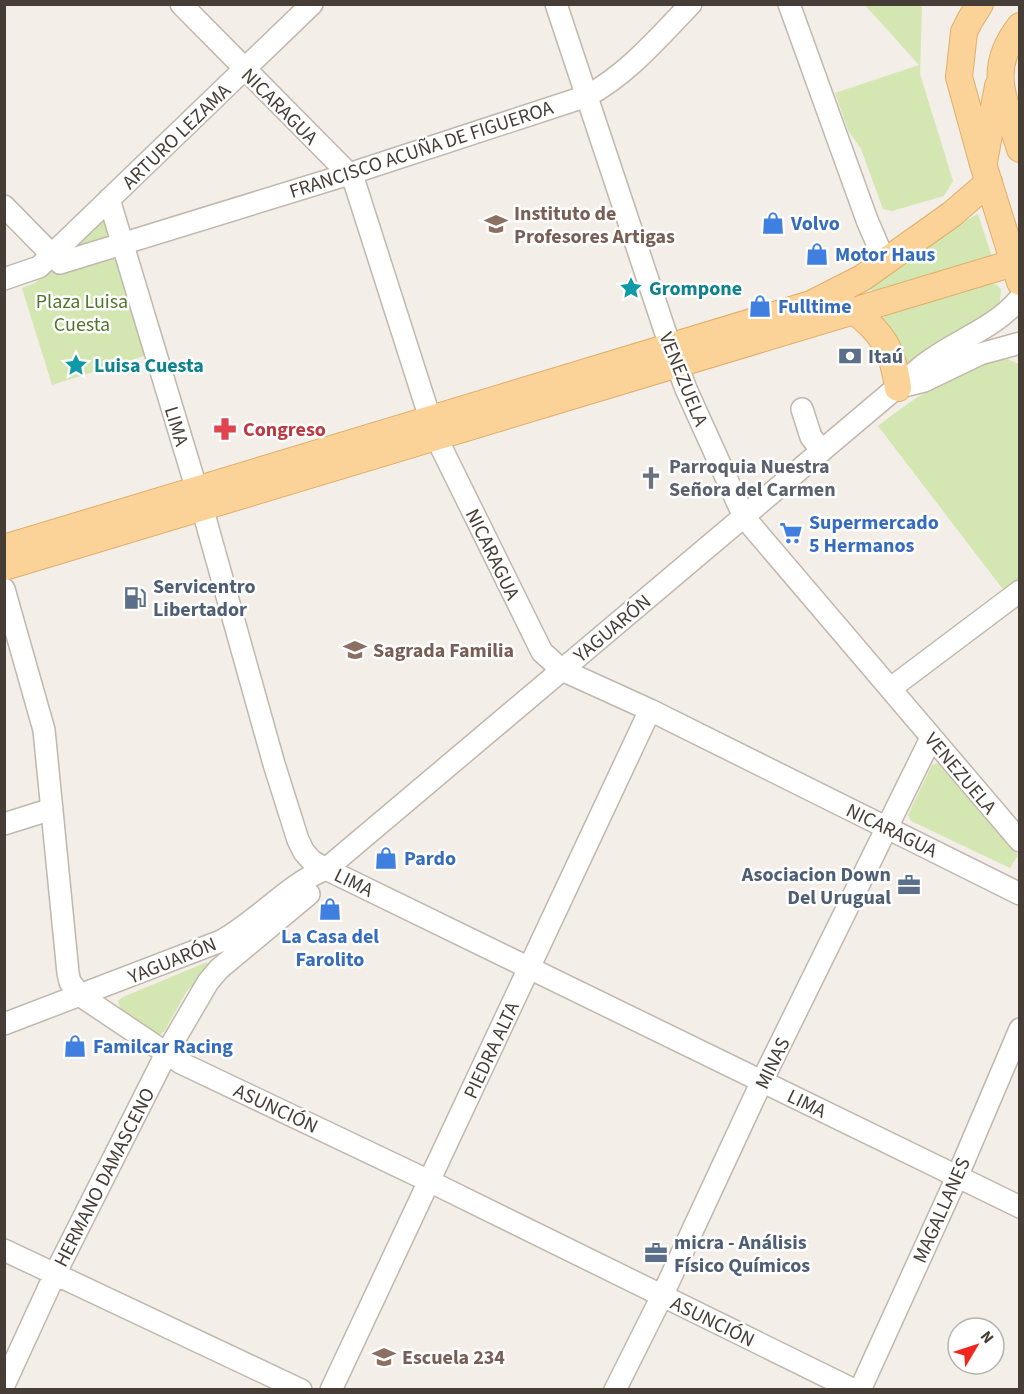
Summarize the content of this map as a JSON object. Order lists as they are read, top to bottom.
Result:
{
  "streets": {
    "street": [
      "NICARAGUA",
      "ARTURO LEZAMA",
      "FRANCISCO ACUÑA DE FIGUEROA",
      "VENEZUELA",
      "LIMA",
      "YAGUARÓN",
      "PIEDRA ALTA",
      "MINAS",
      "ASUNCIÓN",
      "HERMANO DAMASCENO",
      "MAGALLANES"
    ]
  },
  "crossings": [
    ["NICARAGUA", "ARTURO LEZAMA"],
    ["NICARAGUA", "FRANCISCO ACUÑA DE FIGUEROA"],
    ["NICARAGUA", "YAGUARÓN"],
    ["NICARAGUA", "PIEDRA ALTA"],
    ["NICARAGUA", "MINAS"],
    ["ARTURO LEZAMA", "FRANCISCO ACUÑA DE FIGUEROA"],
    ["ARTURO LEZAMA", "LIMA"],
    ["FRANCISCO ACUÑA DE FIGUEROA", "VENEZUELA"],
    ["FRANCISCO ACUÑA DE FIGUEROA", "LIMA"],
    ["VENEZUELA", "YAGUARÓN"],
    ["VENEZUELA", "MINAS"],
    ["LIMA", "YAGUARÓN"],
    ["LIMA", "PIEDRA ALTA"],
    ["LIMA", "MINAS"],
    ["LIMA", "MAGALLANES"],
    ["YAGUARÓN", "ASUNCIÓN"],
    ["YAGUARÓN", "HERMANO DAMASCENO"],
    ["PIEDRA ALTA", "ASUNCIÓN"],
    ["MINAS", "ASUNCIÓN"],
    ["ASUNCIÓN", "HERMANO DAMASCENO"]
  ],
  "parks": ["Plaza Luisa Cuesta"],
  "places": {
    "shop": [
      "Volvo",
      "Motor Haus",
      "Fulltime",
      "Pardo",
      "La Casa del Farolito",
      "Familcar Racing"
    ],
    "school or university": ["Instituto de Profesores Artigas", "Sagrada Familia", "Escuela 234"],
    "place": ["Grompone", "Luisa Cuesta"],
    "bank": ["Itaú"],
    "pharmacy": ["Congreso"],
    "church": ["Parroquia Nuestra Señora del Carmen"],
    "supermarket": ["Supermercado 5 Hermanos"],
    "fuel station": ["Servicentro Libertador"],
    "office": ["Asociacion Down Del Urugual", "micra - Análisis Físico Químicos"]
  },
  "north": "top right"
}
